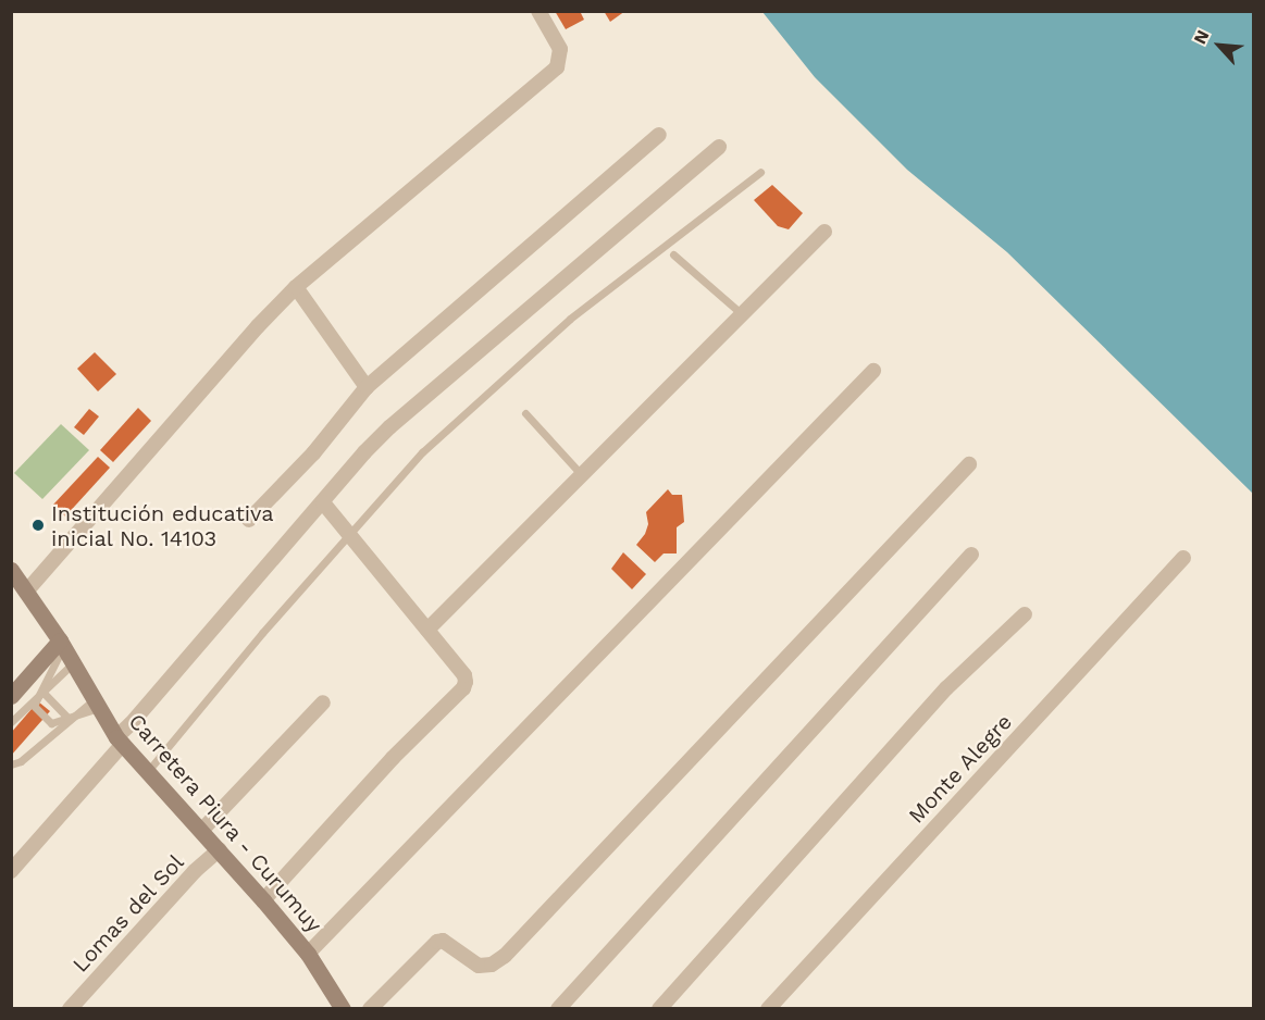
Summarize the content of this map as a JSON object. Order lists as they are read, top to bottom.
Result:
{
  "streets": {
    "main road": ["Carretera Piura - Curumuy"],
    "street": ["Monte Alegre", "Lomas del Sol"]
  },
  "crossings": [
    ["Carretera Piura - Curumuy", "Lomas del Sol"]
  ],
  "places": ["Institución educativa inicial No. 14103"],
  "north": "top left"
}
